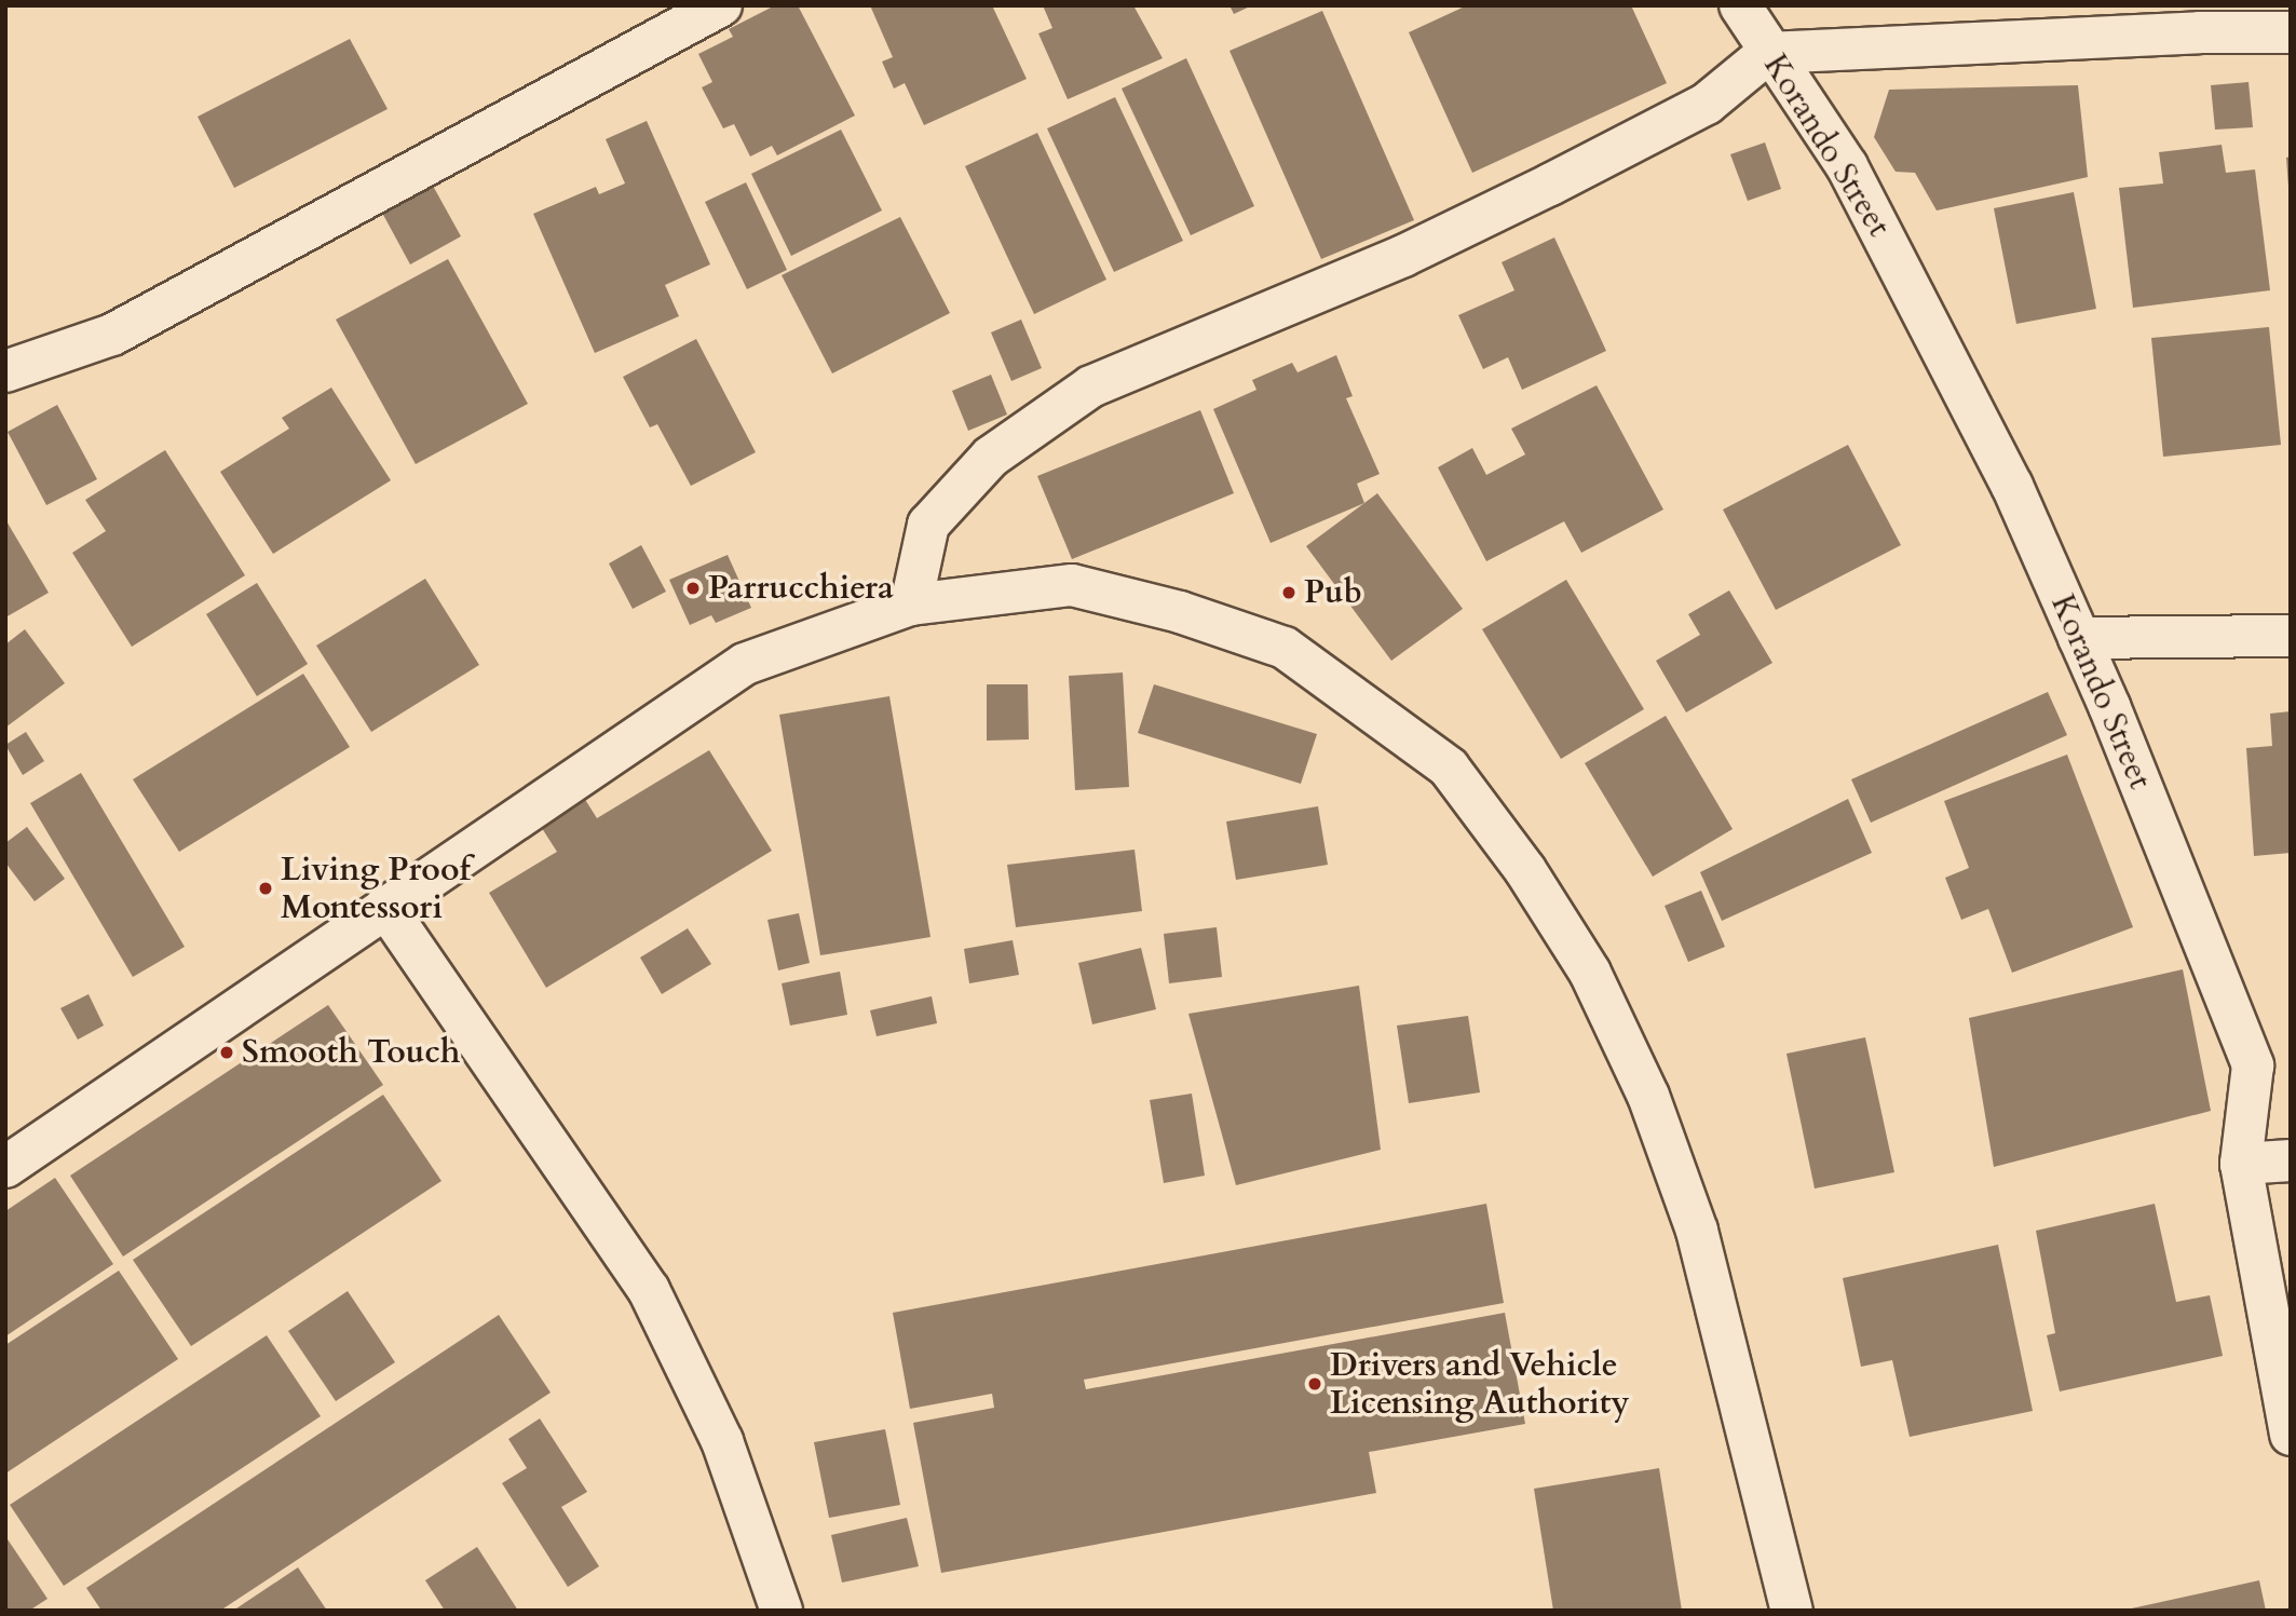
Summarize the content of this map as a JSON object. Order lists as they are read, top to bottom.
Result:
{
  "streets": {
    "street": ["Korando Street"]
  },
  "places": [
    "Parrucchiera",
    "Pub",
    "Living Proof Montessori",
    "Smooth Touch",
    "Drivers and Vehicle Licensing Authority"
  ]
}
